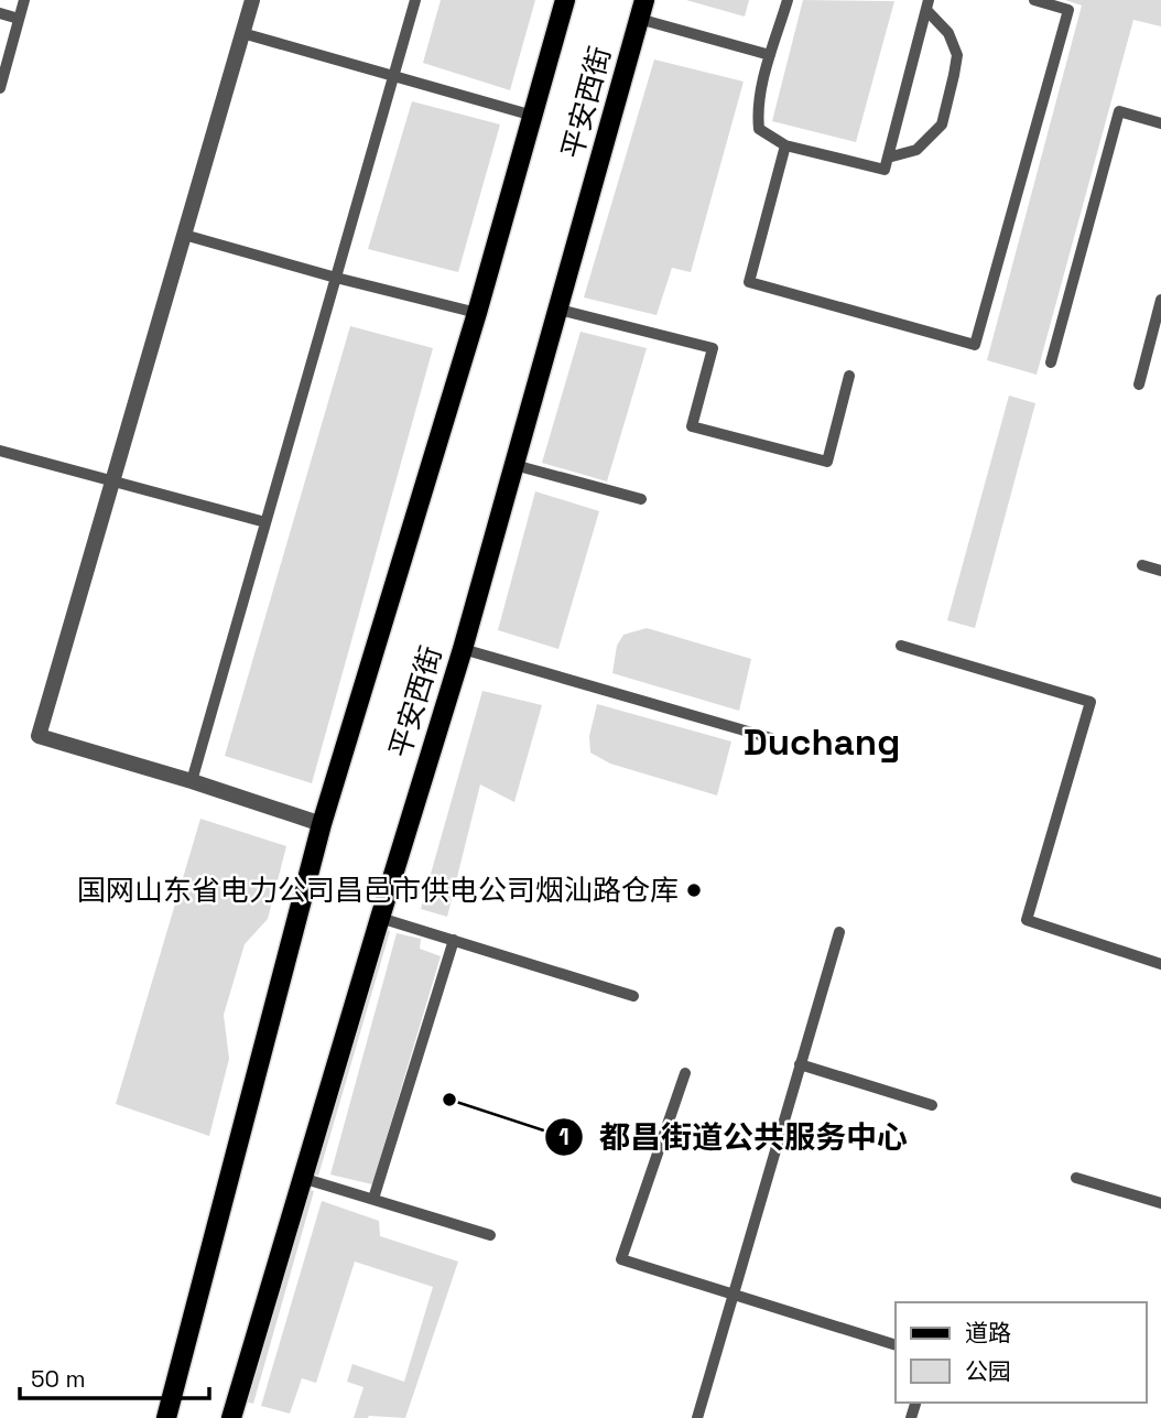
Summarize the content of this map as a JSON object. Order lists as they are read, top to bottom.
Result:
{
  "streets": {
    "main road": ["平安西街"]
  },
  "districts": ["Duchang"],
  "places": ["国网山东省电力公司昌邑市供电公司烟汕路仓库", "都昌街道公共服务中心"],
  "legend": ["道路", "公园"],
  "scale_bar": "50 m"
}
